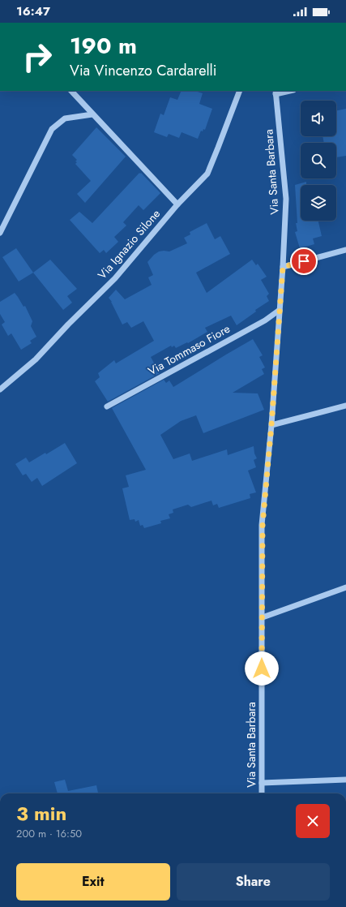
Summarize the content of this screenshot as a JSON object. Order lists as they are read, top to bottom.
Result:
{
  "streets": {
    "street": ["Via Santa Barbara", "Via Ignazio Silone", "Via Tommaso Fiore"]
  },
  "crossings": [
    ["Via Santa Barbara", "Via Tommaso Fiore"]
  ],
  "page": {
    "status": "16:47",
    "turn": ["190 m", "Via Vincenzo Cardarelli"],
    "heading": ["3 min", "200 m · 16:50"],
    "buttons": ["Exit", "Share"]
  }
}
